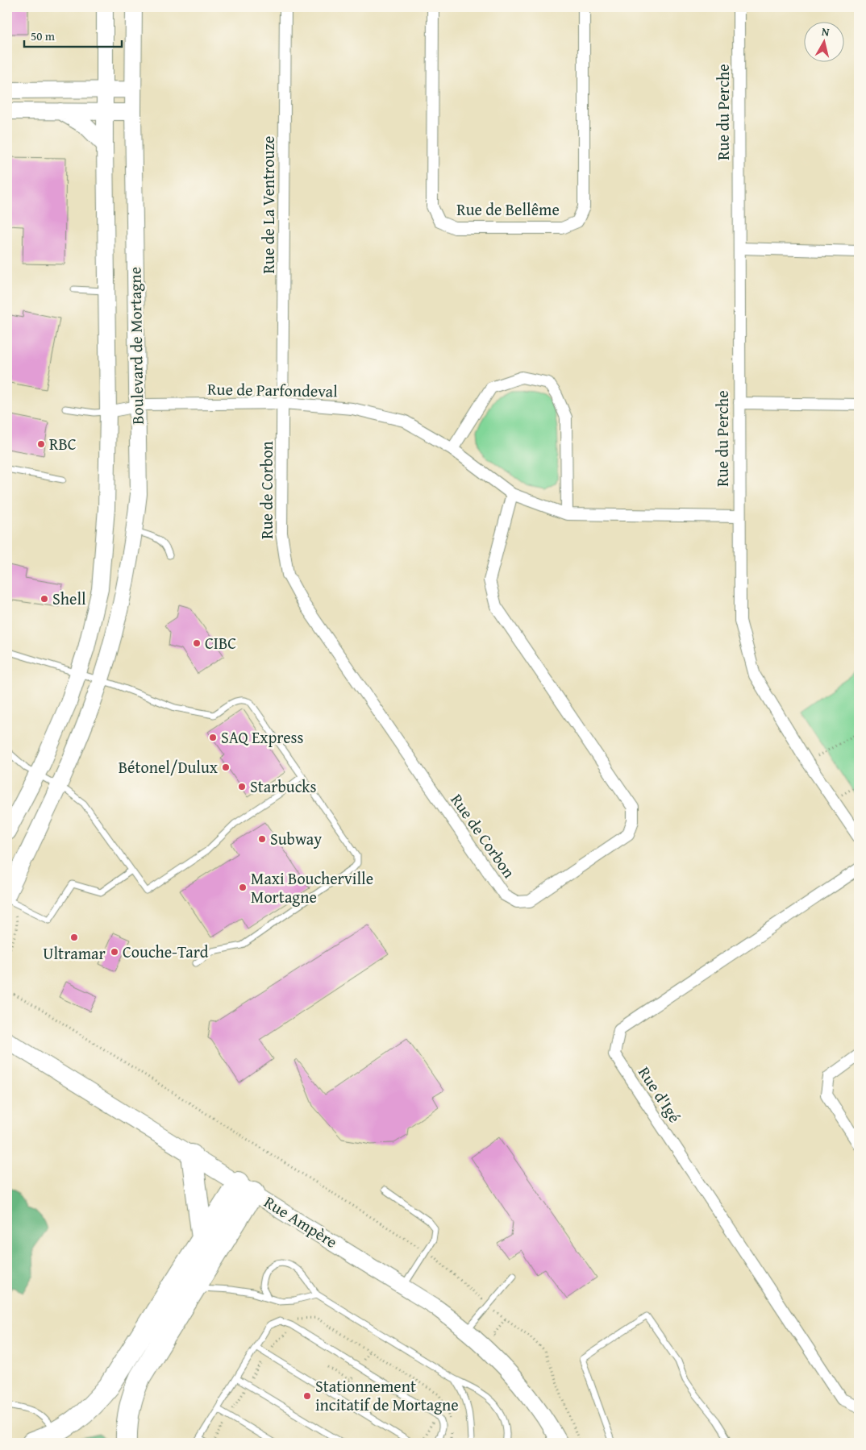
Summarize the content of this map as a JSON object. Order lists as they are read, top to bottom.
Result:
{
  "streets": {
    "main road": ["Boulevard de Mortagne", "Rue Ampère"],
    "street": [
      "Rue du Perche",
      "Rue de La Ventrouze",
      "Rue de Bellême",
      "Rue de Parfondeval",
      "Rue de Corbon",
      "Rue d'Igé"
    ]
  },
  "crossings": [
    ["Rue du Perche", "Rue de Parfondeval"],
    ["Rue de La Ventrouze", "Rue de Parfondeval"],
    ["Rue de La Ventrouze", "Rue de Corbon"],
    ["Boulevard de Mortagne", "Rue de Parfondeval"],
    ["Rue de Parfondeval", "Rue de Corbon"]
  ],
  "places": [
    "RBC",
    "Shell",
    "CIBC",
    "SAQ Express",
    "Bétonel/Dulux",
    "Starbucks",
    "Subway",
    "Maxi Boucherville Mortagne",
    "Ultramar",
    "Couche-Tard",
    "Stationnement incitatif de Mortagne"
  ],
  "scale_bar": "50 m",
  "north": "top"
}
